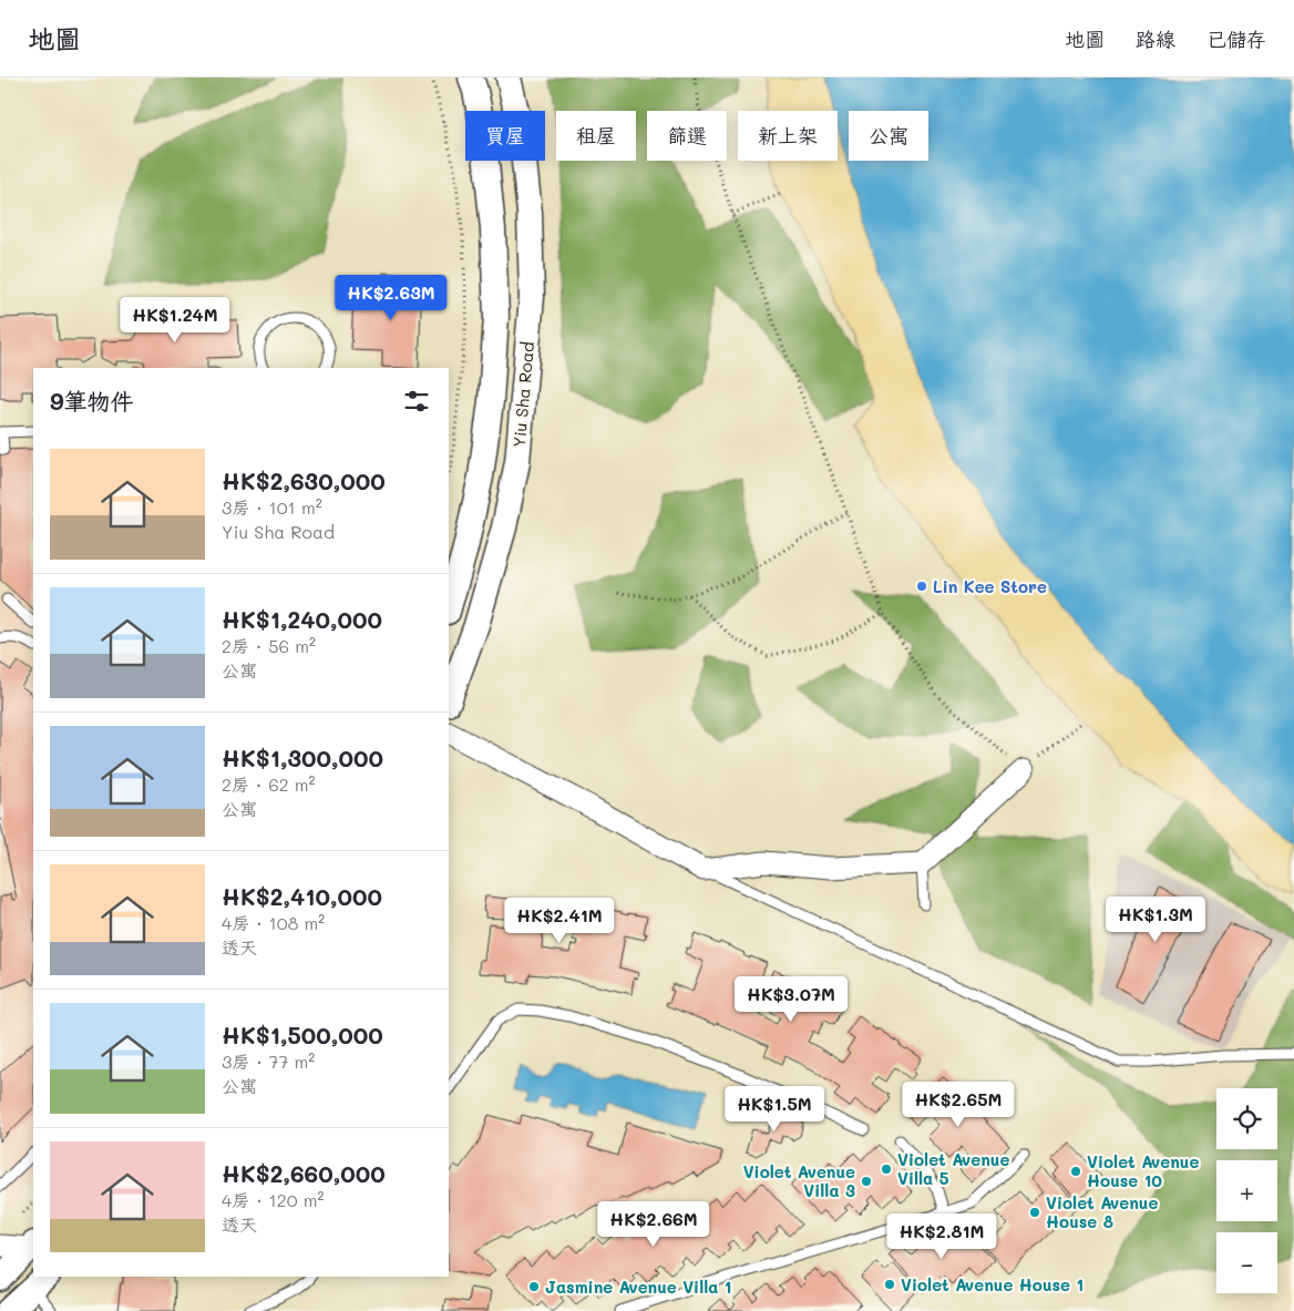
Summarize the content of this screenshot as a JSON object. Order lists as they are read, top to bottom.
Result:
{
  "streets": {
    "street": ["Yiu Sha Road"]
  },
  "places": [
    "Lin Kee Store",
    "Violet Avenue Villa 5",
    "Violet Avenue House 10",
    "Violet Avenue Villa 3",
    "Violet Avenue House 8",
    "Violet Avenue House 1",
    "Jasmine Avenue Villa 1"
  ],
  "page": {
    "header": "地圖",
    "nav": ["地圖", "路線", "已儲存"],
    "chip": [
      "買屋",
      "租屋",
      "篩選",
      "新上架",
      "公寓"
    ],
    "price": [
      "HK$2.63M",
      "HK$1.24M",
      "HK$1.3M",
      "HK$2.41M",
      "HK$3.07M",
      "HK$2.65M",
      "HK$1.5M",
      "HK$2.66M",
      "HK$2.81M"
    ],
    "heading": "9筆物件",
    "list": [
      {
        "name": "HK$2,630,000",
        "note": "3房 · 101 m² · Yiu Sha Road"
      },
      {
        "name": "HK$1,240,000",
        "note": "2房 · 56 m² · 公寓"
      },
      {
        "name": "HK$1,300,000",
        "note": "2房 · 62 m² · 公寓"
      },
      {
        "name": "HK$2,410,000",
        "note": "4房 · 108 m² · 透天"
      },
      {
        "name": "HK$1,500,000",
        "note": "3房 · 77 m² · 公寓"
      },
      {
        "name": "HK$2,660,000",
        "note": "4房 · 120 m² · 透天"
      }
    ],
    "map_buttons": ["+", "−"]
  }
}
